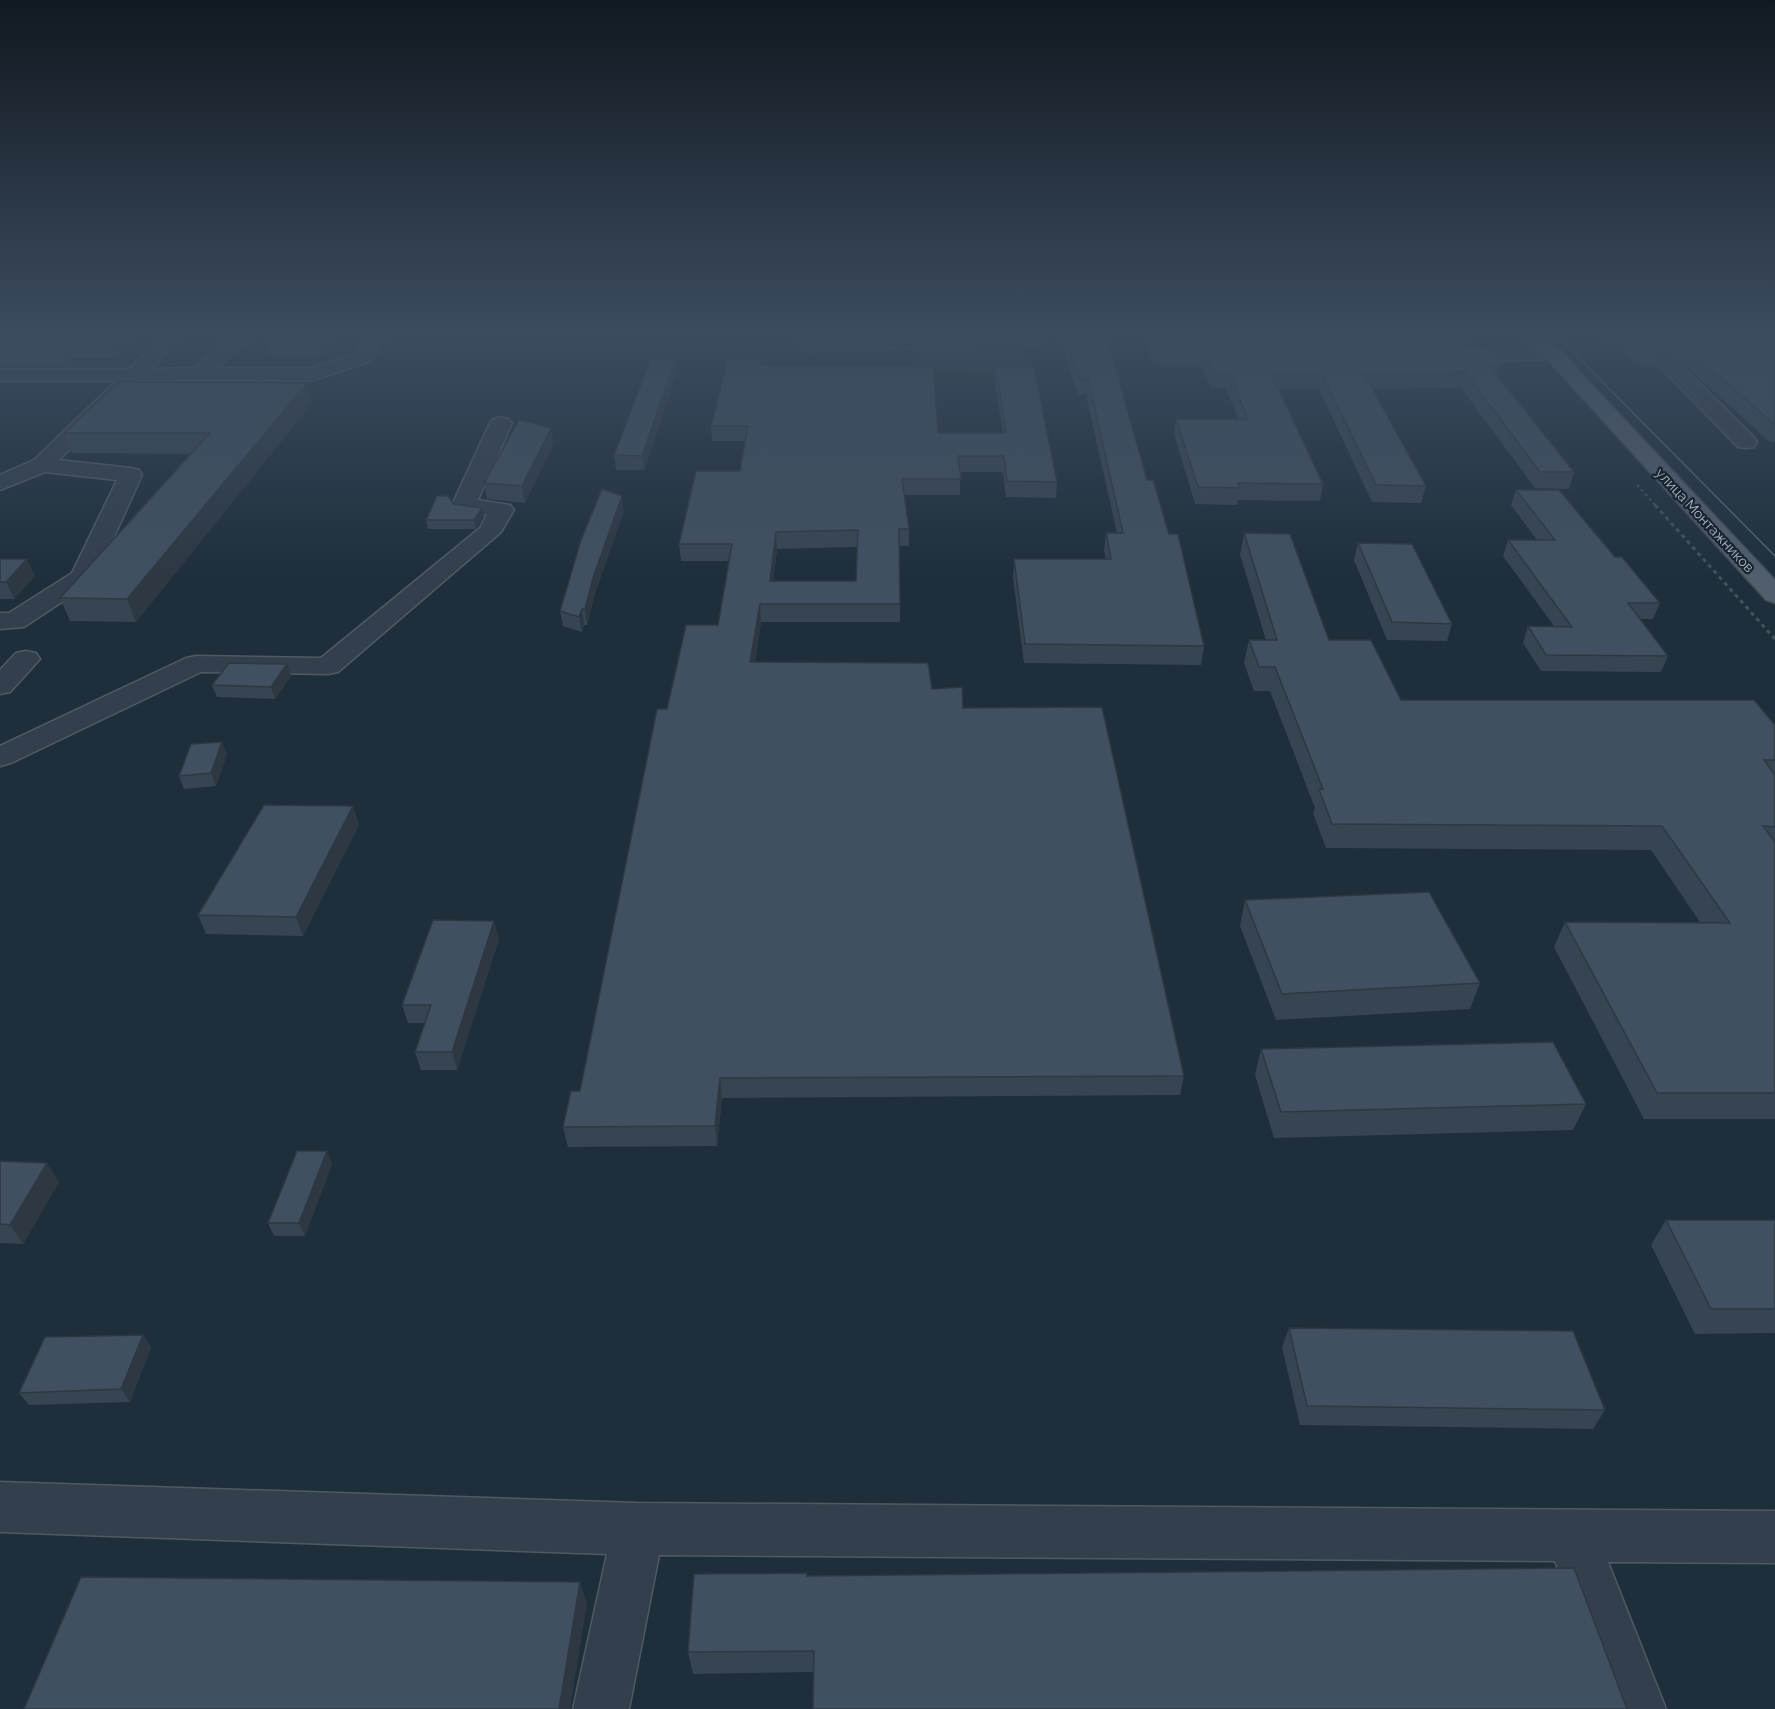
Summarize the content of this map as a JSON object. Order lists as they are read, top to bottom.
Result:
{
  "streets": {
    "main road": ["улица Монтажников"]
  }
}
